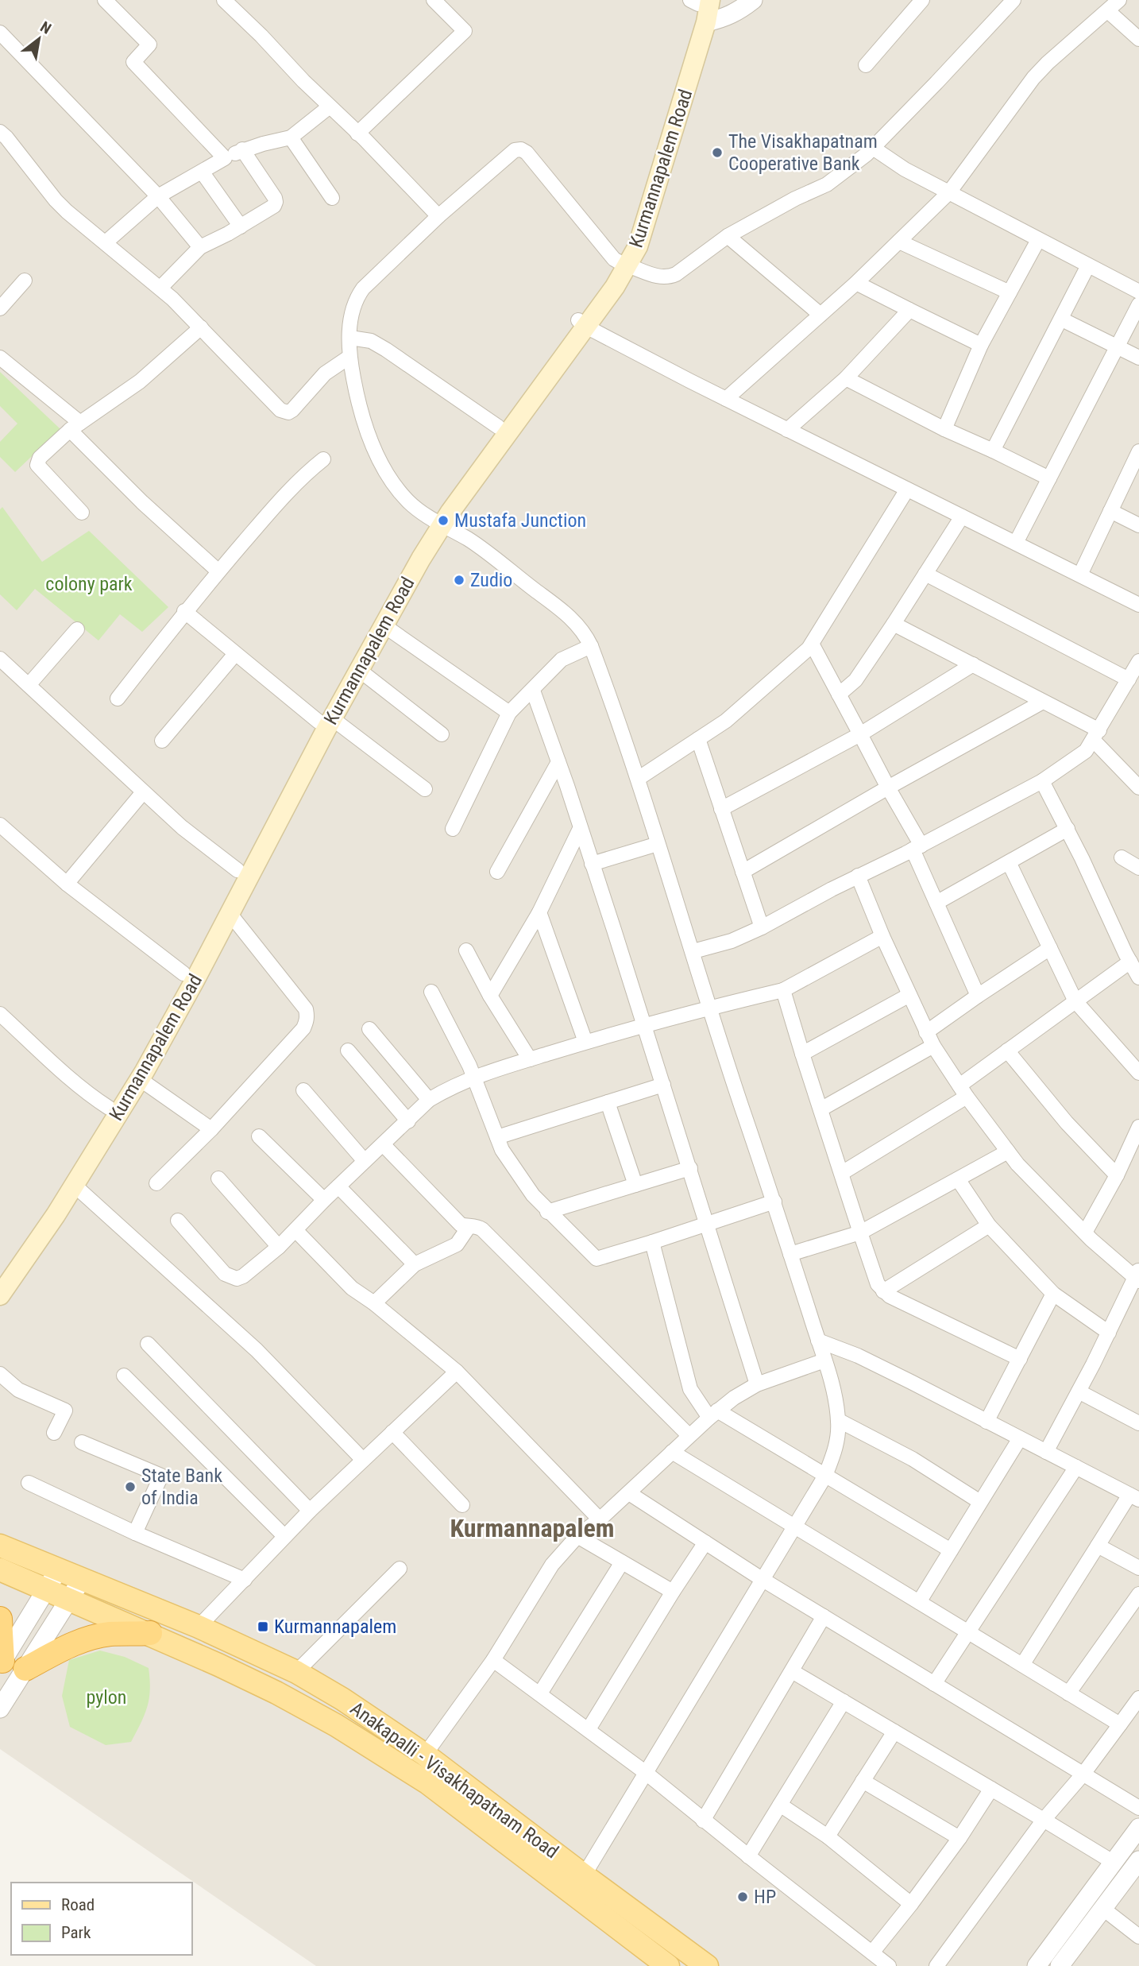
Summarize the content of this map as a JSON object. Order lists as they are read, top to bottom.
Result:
{
  "streets": {
    "main road": ["Kurmannapalem Road", "Anakapalli - Visakhapatnam Road"]
  },
  "districts": ["Kurmannapalem"],
  "parks": ["colony park", "pylon"],
  "places": {
    "other": [
      "The Visakhapatnam Cooperative Bank",
      "Mustafa Junction",
      "Zudio",
      "State Bank of India",
      "HP"
    ],
    "transit": ["Kurmannapalem"]
  },
  "legend": ["Road", "Park"],
  "north": "top right"
}
